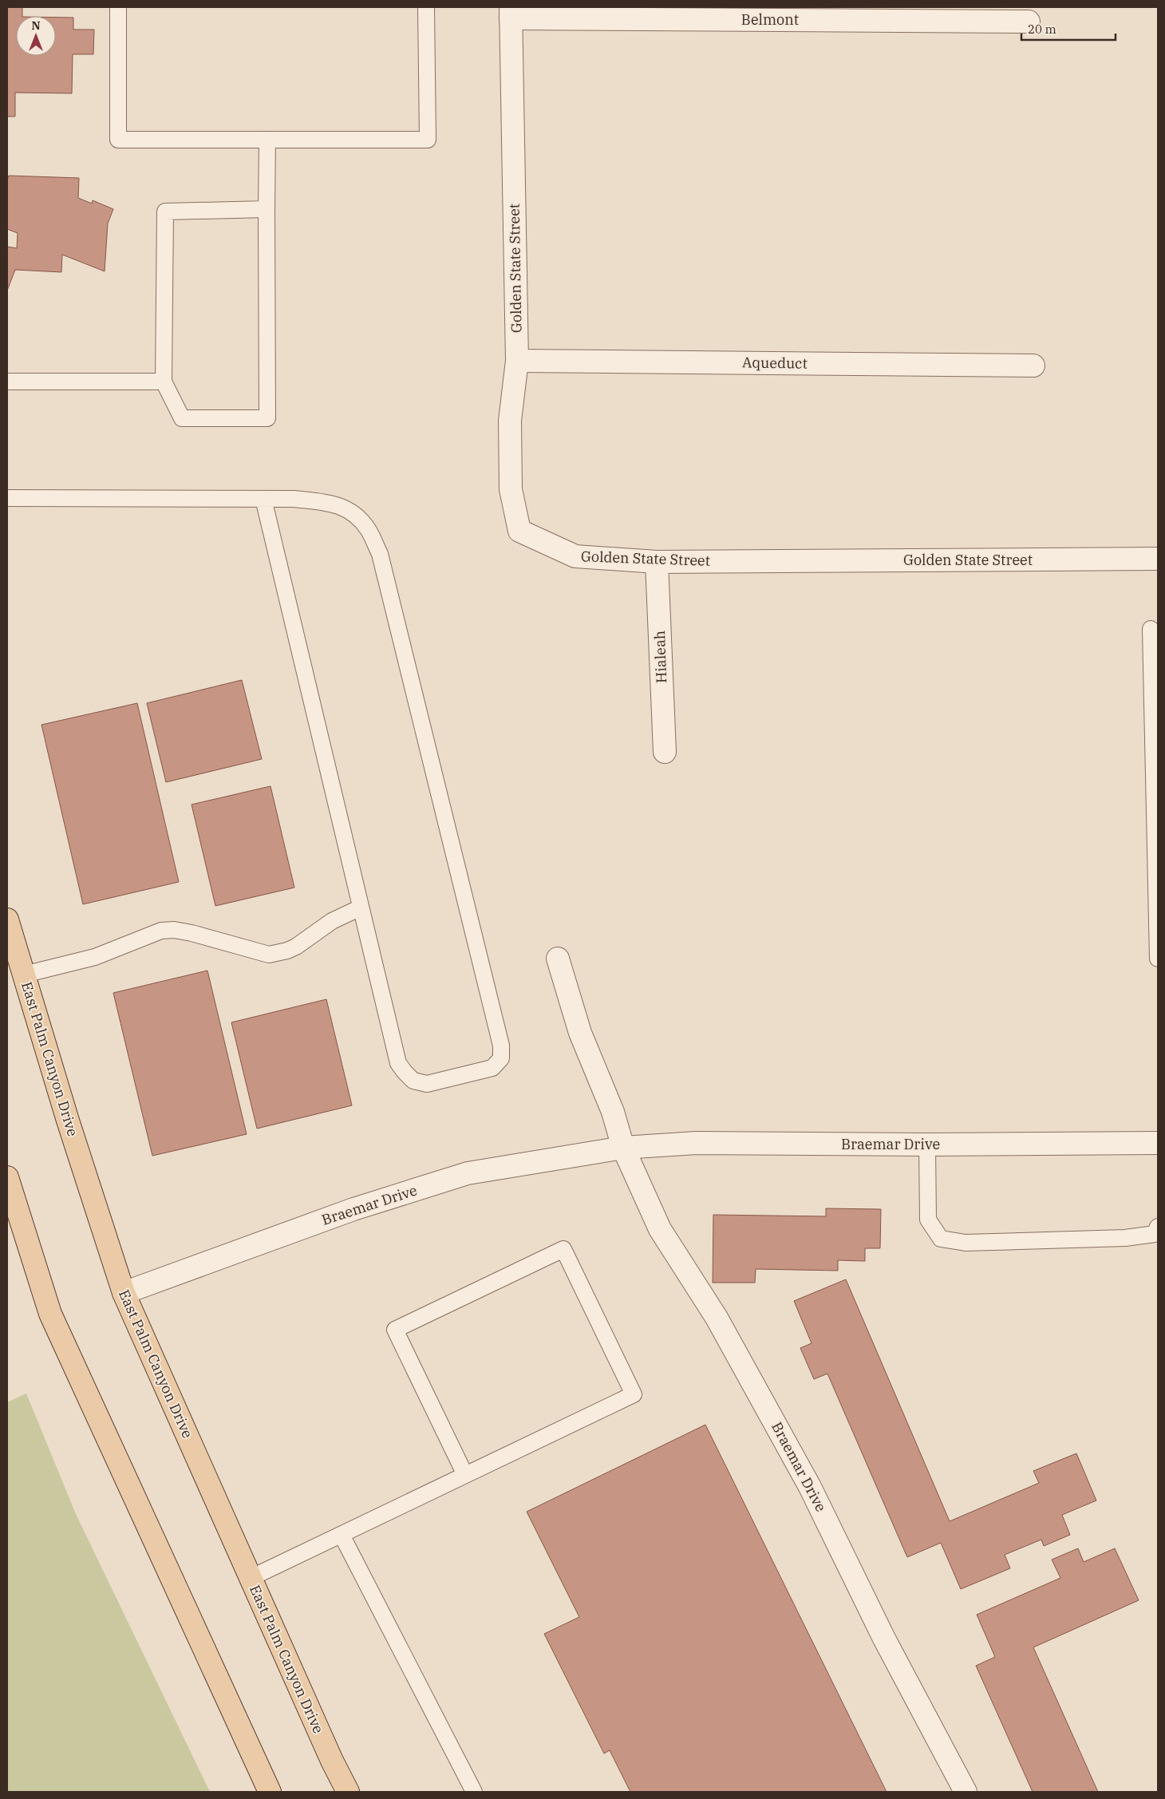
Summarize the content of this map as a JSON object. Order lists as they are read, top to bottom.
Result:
{
  "streets": {
    "main road": ["East Palm Canyon Drive"],
    "street": [
      "Belmont",
      "Golden State Street",
      "Aqueduct",
      "Hialeah",
      "Braemar Drive"
    ]
  },
  "crossings": [
    ["Belmont", "Golden State Street"],
    ["Golden State Street", "Aqueduct"],
    ["Golden State Street", "Hialeah"],
    ["East Palm Canyon Drive", "Braemar Drive"]
  ],
  "scale_bar": "20 m",
  "north": "top"
}
